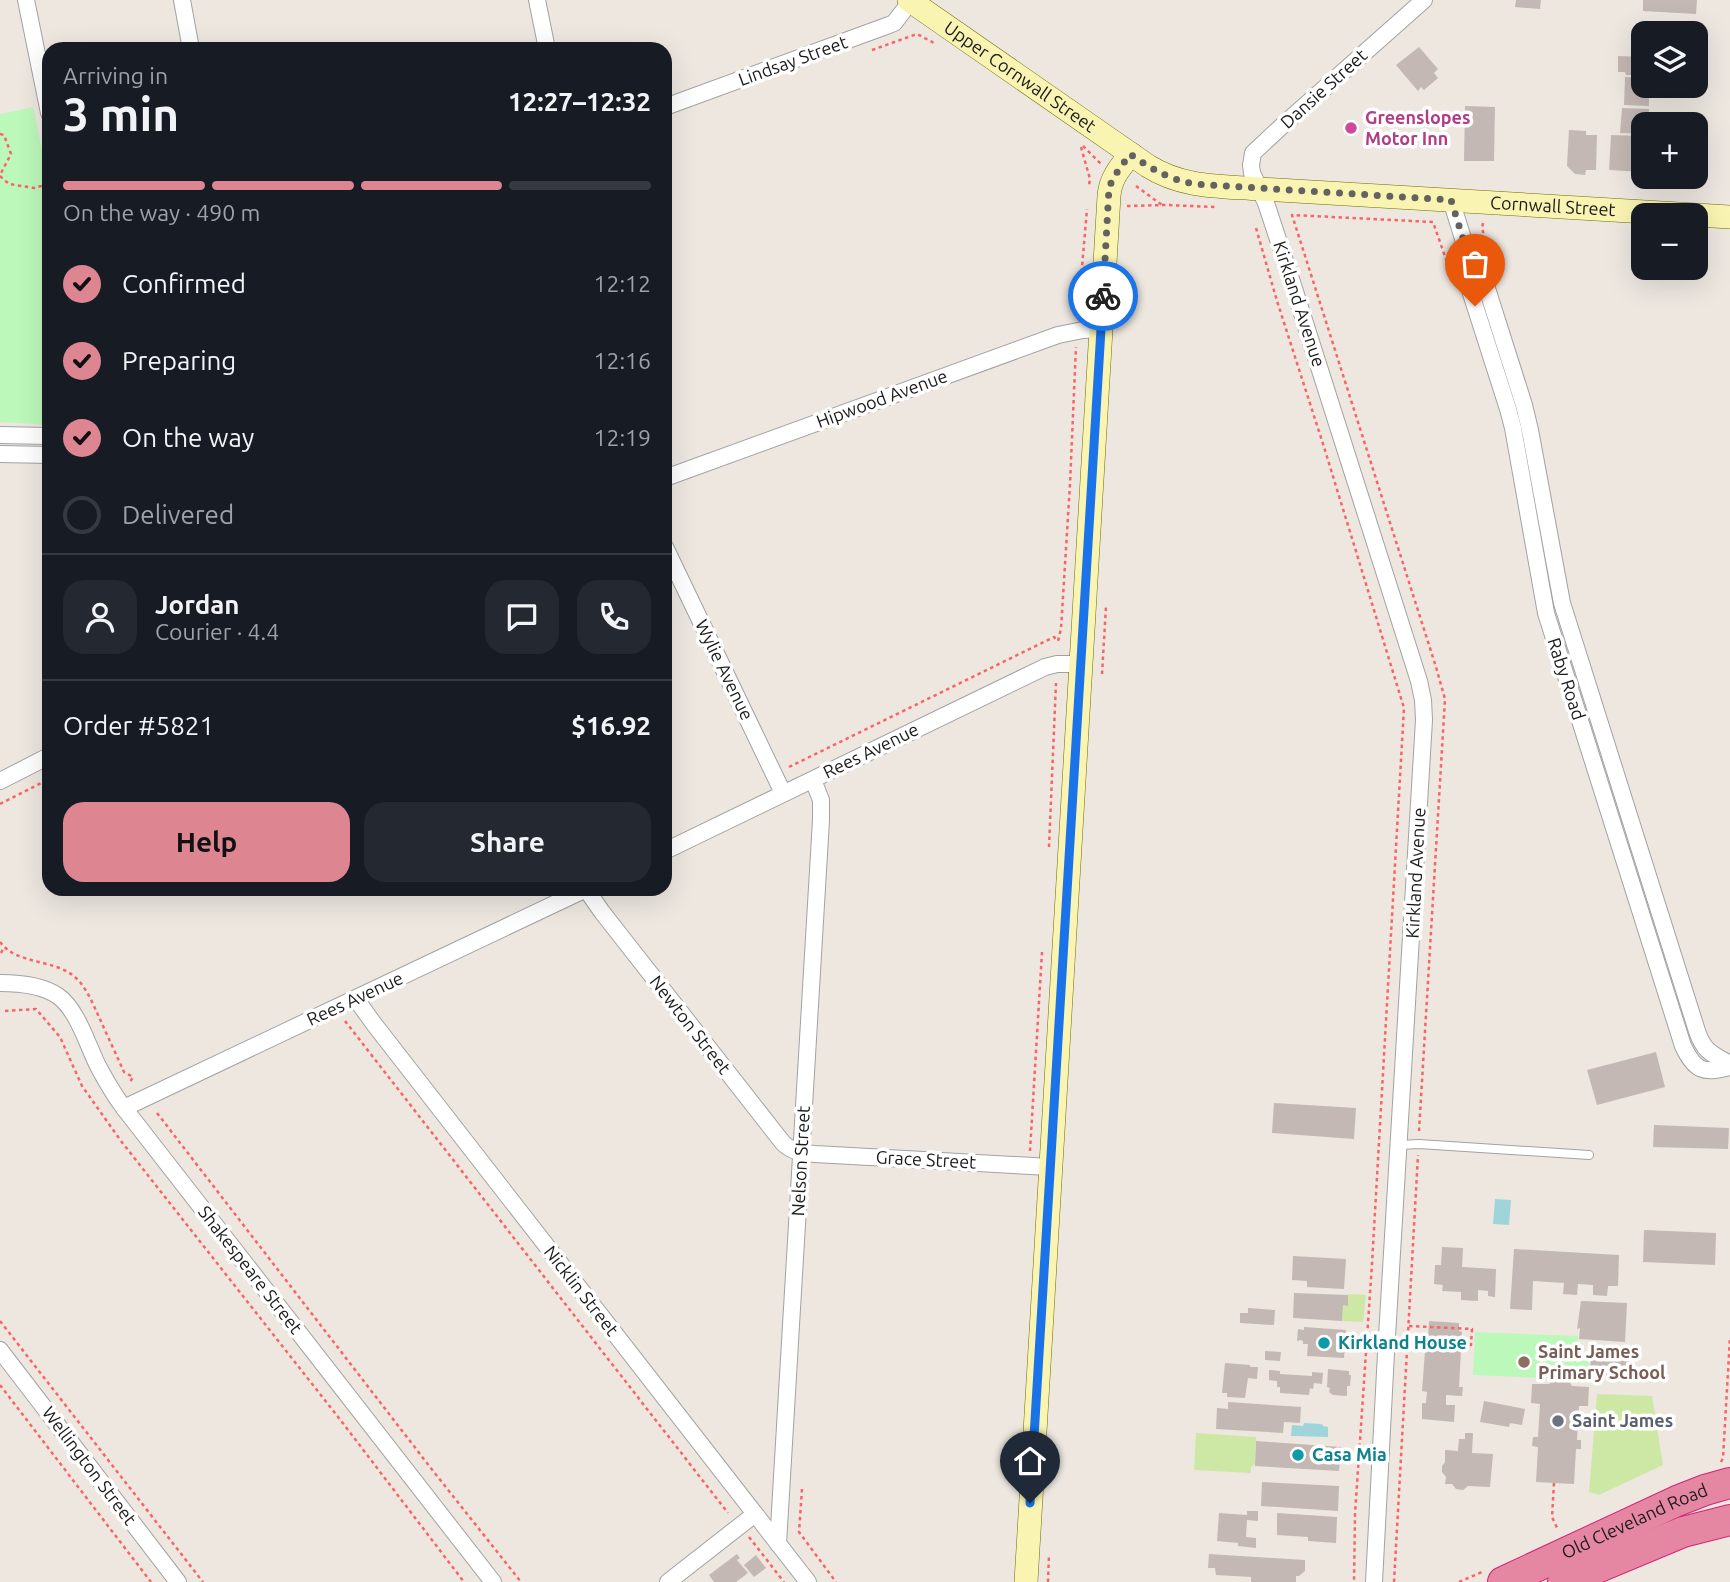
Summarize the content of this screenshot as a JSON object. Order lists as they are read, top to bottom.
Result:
{
  "streets": {
    "highway": ["Old Cleveland Road"],
    "street": [
      "Lindsay Street",
      "Upper Cornwall Street",
      "Dansie Street",
      "Cornwall Street",
      "Kirkland Avenue",
      "Hipwood Avenue",
      "Wylie Avenue",
      "Raby Road",
      "Rees Avenue",
      "Newton Street",
      "Grace Street",
      "Nelson Street",
      "Shakespeare Street",
      "Nicklin Street",
      "Wellington Street"
    ]
  },
  "crossings": [
    ["Lindsay Street", "Upper Cornwall Street"],
    ["Upper Cornwall Street", "Cornwall Street"],
    ["Dansie Street", "Cornwall Street"],
    ["Dansie Street", "Kirkland Avenue"],
    ["Cornwall Street", "Kirkland Avenue"],
    ["Cornwall Street", "Raby Road"],
    ["Wylie Avenue", "Rees Avenue"],
    ["Rees Avenue", "Nelson Street"],
    ["Rees Avenue", "Shakespeare Street"],
    ["Rees Avenue", "Nicklin Street"],
    ["Newton Street", "Grace Street"],
    ["Newton Street", "Nelson Street"],
    ["Grace Street", "Nelson Street"],
    ["Nelson Street", "Nicklin Street"]
  ],
  "places": [
    "Greenslopes Motor Inn",
    "Kirkland House",
    "Saint James Primary School",
    "Saint James",
    "Casa Mia"
  ],
  "page": {
    "map_buttons": ["+", "−"],
    "heading": ["3 min", "Arriving in", "12:27–12:32"],
    "panel": [
      "Jordan",
      "Courier · 4.4",
      "Order #5821",
      "$16.92"
    ],
    "bar": "On the way · 490 m",
    "list": [
      ["Confirmed", "12:12"],
      ["Preparing", "12:16"],
      ["On the way", "12:19"],
      "Delivered"
    ],
    "buttons": ["Help", "Share"]
  }
}
